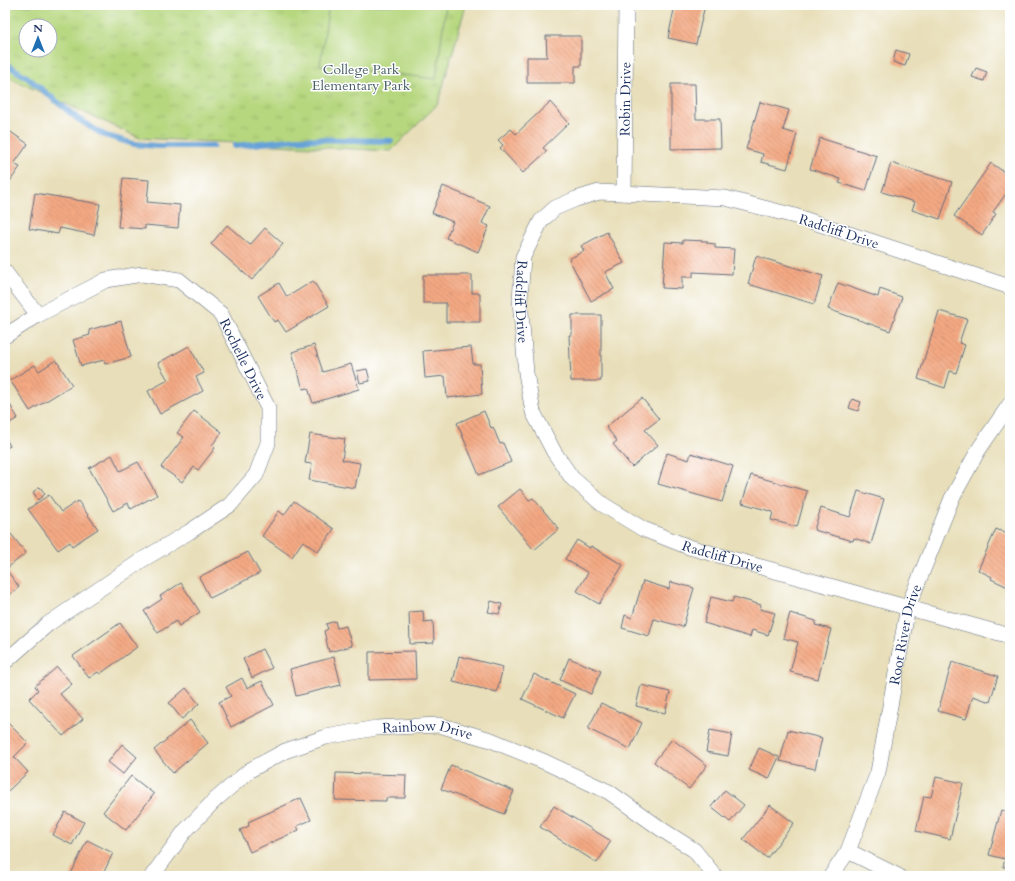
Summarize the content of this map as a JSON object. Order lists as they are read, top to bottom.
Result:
{
  "streets": {
    "street": [
      "Robin Drive",
      "Radcliff Drive",
      "Rochelle Drive",
      "Root River Drive",
      "Rainbow Drive"
    ]
  },
  "crossings": [
    ["Robin Drive", "Radcliff Drive"],
    ["Radcliff Drive", "Root River Drive"]
  ],
  "parks": ["College Park Elementary Park"],
  "north": "top"
}
